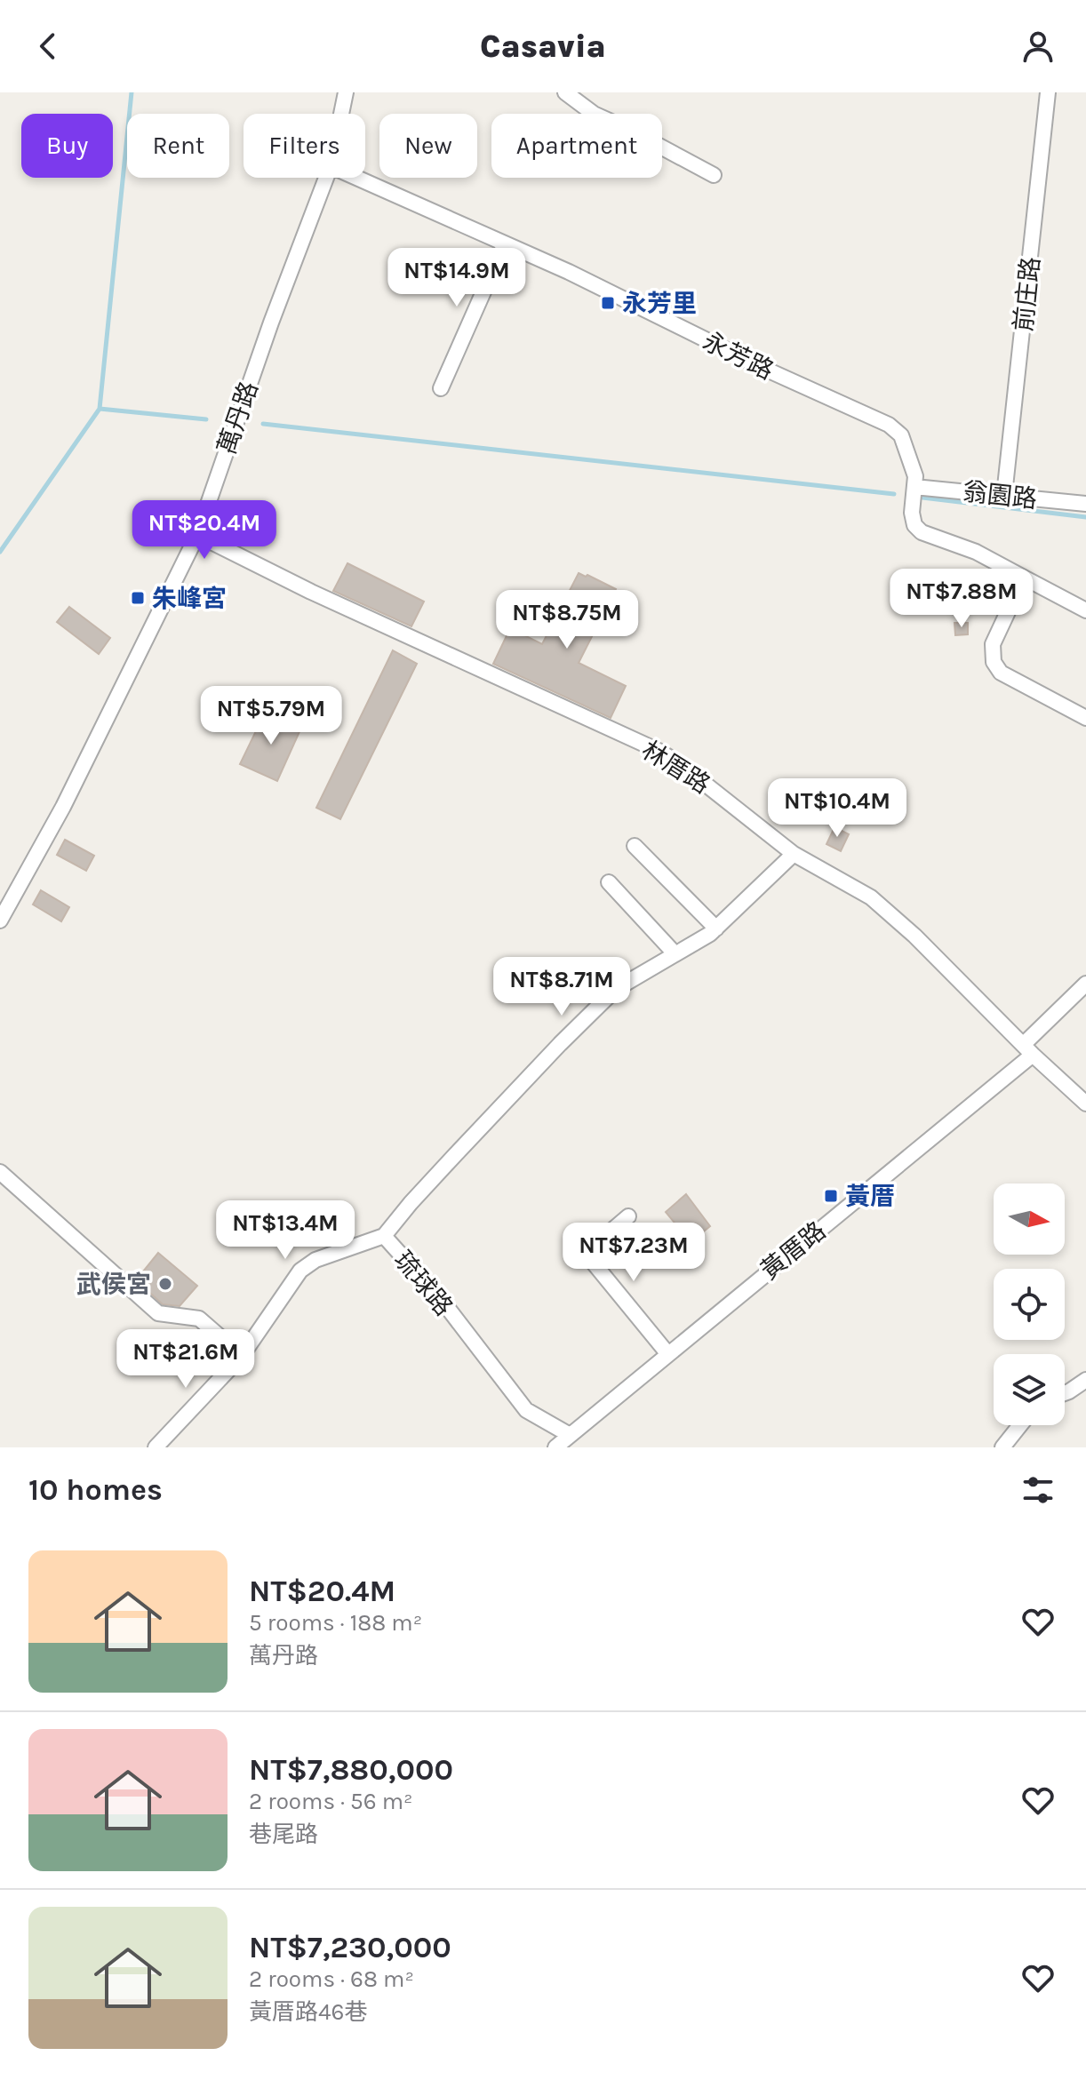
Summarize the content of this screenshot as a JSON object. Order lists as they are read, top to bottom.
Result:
{
  "streets": {
    "street": [
      "前庄路",
      "永芳路",
      "萬丹路",
      "翁園路",
      "林厝路",
      "黃厝路",
      "琉球路"
    ]
  },
  "crossings": [
    ["前庄路", "翁園路"],
    ["永芳路", "翁園路"],
    ["萬丹路", "林厝路"],
    ["林厝路", "黃厝路"],
    ["黃厝路", "琉球路"]
  ],
  "places": {
    "transit": ["永芳里", "朱峰宮", "黃厝"],
    "other": ["武侯宮"]
  },
  "north": "right",
  "page": {
    "header": "Casavia",
    "chip": [
      "Buy",
      "Rent",
      "Filters",
      "New",
      "Apartment"
    ],
    "price": [
      "NT$14.9M",
      "NT$20.4M",
      "NT$7.88M",
      "NT$8.75M",
      "NT$5.79M",
      "NT$10.4M",
      "NT$8.71M",
      "NT$13.4M",
      "NT$7.23M",
      "NT$21.6M"
    ],
    "heading": "10 homes",
    "list": [
      {
        "name": "NT$20.4M",
        "note": "5 rooms · 188 m² · 萬丹路"
      },
      {
        "name": "NT$7,880,000",
        "note": "2 rooms · 56 m² · 巷尾路"
      },
      {
        "name": "NT$7,230,000",
        "note": "2 rooms · 68 m² · 黃厝路46巷"
      }
    ]
  }
}
